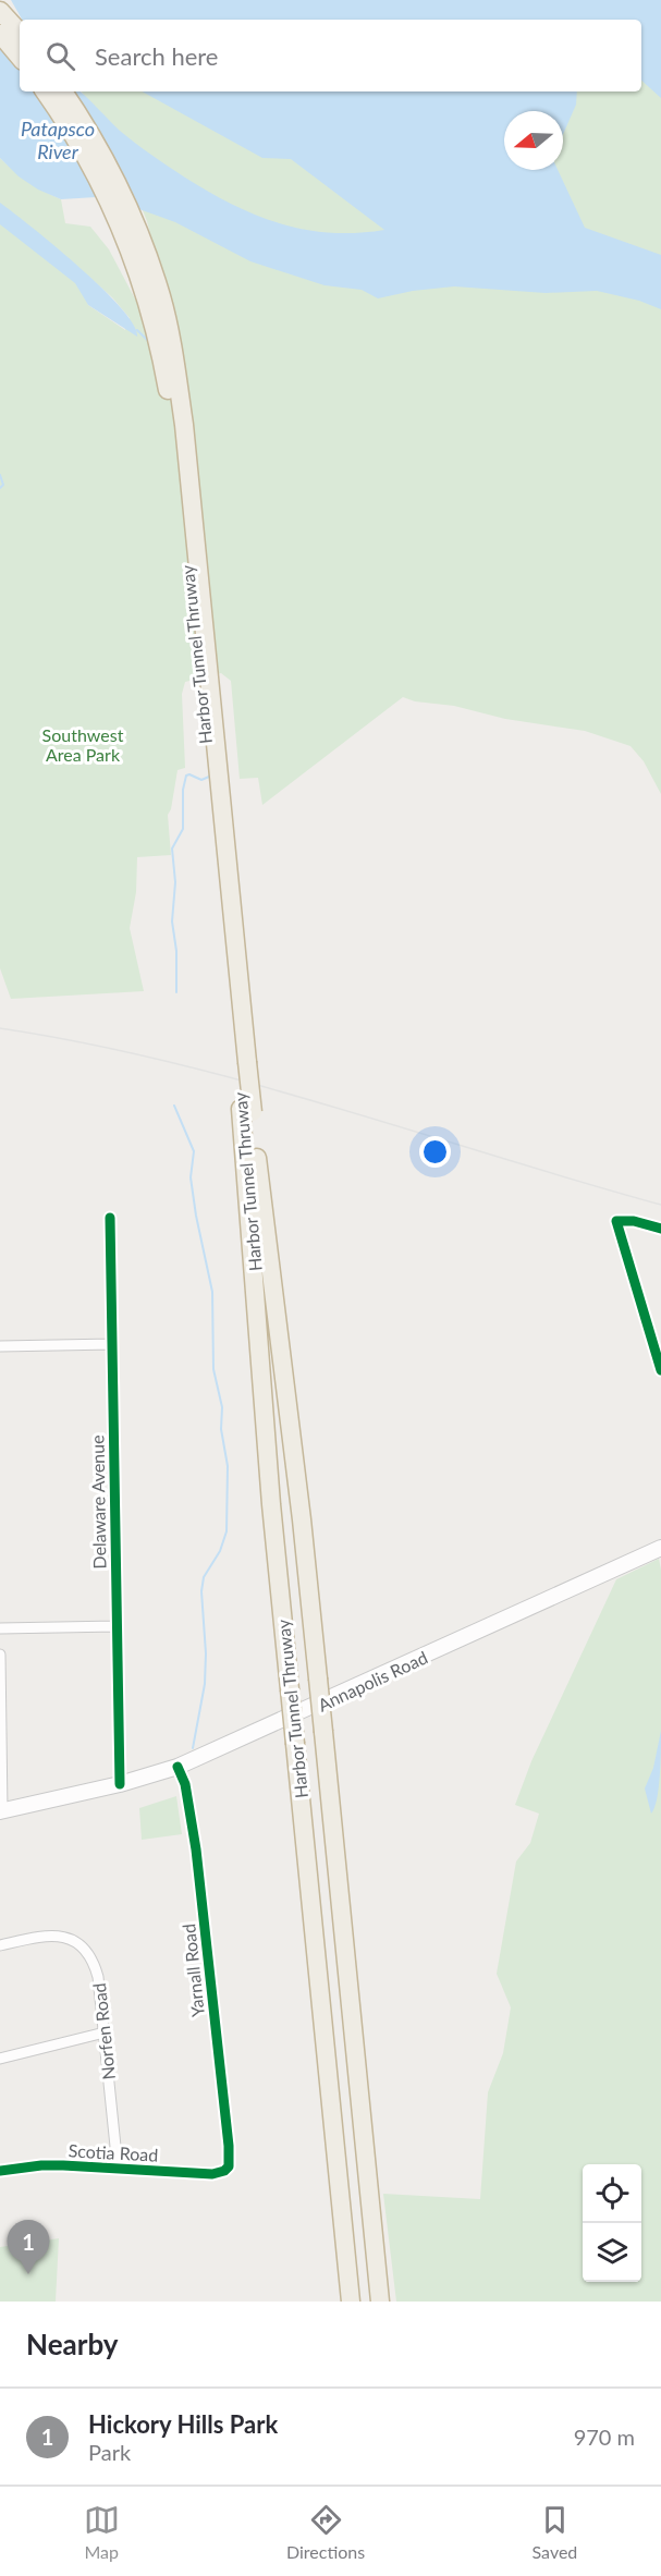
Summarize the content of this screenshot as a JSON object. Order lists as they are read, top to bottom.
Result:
{
  "streets": {
    "highway": ["Harbor Tunnel Thruway"],
    "main road": ["Annapolis Road"],
    "street": [
      "Delaware Avenue",
      "Yarnall Road",
      "Norfen Road",
      "Scotia Road"
    ]
  },
  "crossings": [
    ["Delaware Avenue", "Annapolis Road"],
    ["Annapolis Road", "Yarnall Road"],
    ["Yarnall Road", "Scotia Road"],
    ["Norfen Road", "Scotia Road"]
  ],
  "water": ["Patapsco River"],
  "parks": ["Southwest Area Park"],
  "north": "left",
  "page": {
    "search": "Search here",
    "pins": "1",
    "heading": "Nearby",
    "list": [
      {
        "mark": "1",
        "name": "Hickory Hills Park",
        "note": "Park",
        "value": "970 m"
      }
    ],
    "nav": ["Map", "Directions", "Saved"]
  }
}
